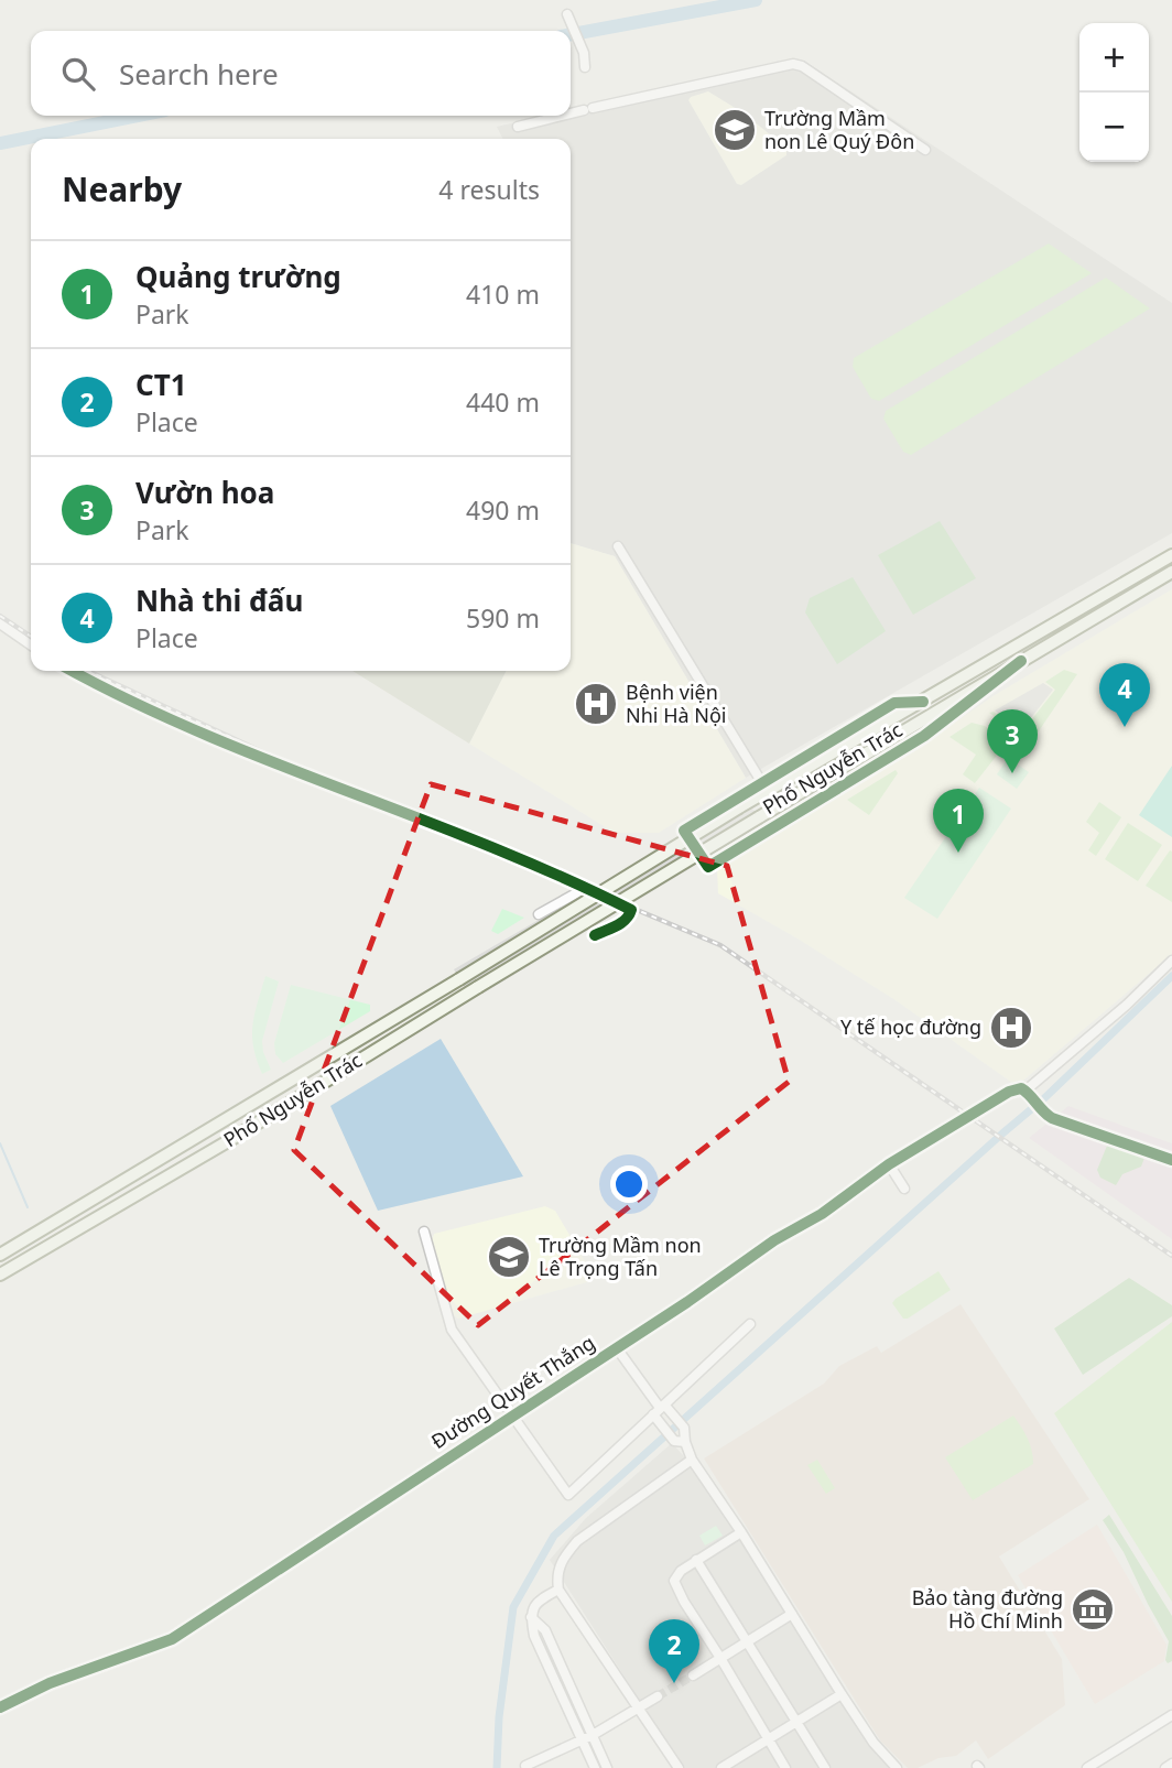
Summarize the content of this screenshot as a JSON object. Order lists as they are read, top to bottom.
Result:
{
  "streets": {
    "main road": ["Phố Nguyễn Trác", "Đường Quyết Thắng"]
  },
  "places": {
    "school or university": ["Trường Mầm non Lê Quý Đôn", "Trường Mầm non Lê Trọng Tấn"],
    "hospital": ["Bệnh viện Nhi Hà Nội", "Y tế học đường"],
    "museum": ["Bảo tàng đường Hồ Chí Minh"]
  },
  "page": {
    "map_buttons": ["+", "−"],
    "search": "Search here",
    "heading": ["Nearby", "4 results"],
    "list": [
      {
        "mark": "1",
        "name": "Quảng trường",
        "note": "Park",
        "value": "410 m"
      },
      {
        "mark": "2",
        "name": "CT1",
        "note": "Place",
        "value": "440 m"
      },
      {
        "mark": "3",
        "name": "Vườn hoa",
        "note": "Park",
        "value": "490 m"
      },
      {
        "mark": "4",
        "name": "Nhà thi đấu",
        "note": "Place",
        "value": "590 m"
      }
    ],
    "pins": [
      "4",
      "3",
      "1",
      "2"
    ]
  }
}
